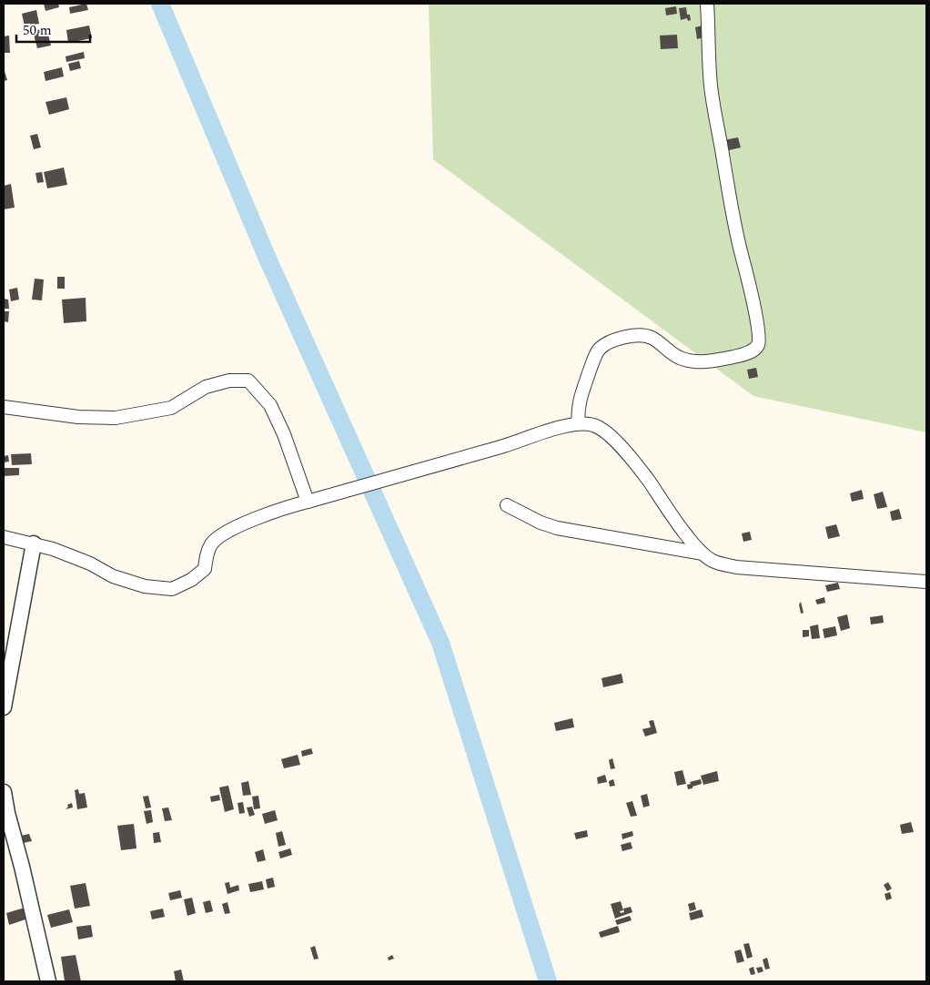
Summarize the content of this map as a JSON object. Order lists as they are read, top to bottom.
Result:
{
  "scale_bar": "50 m"
}
